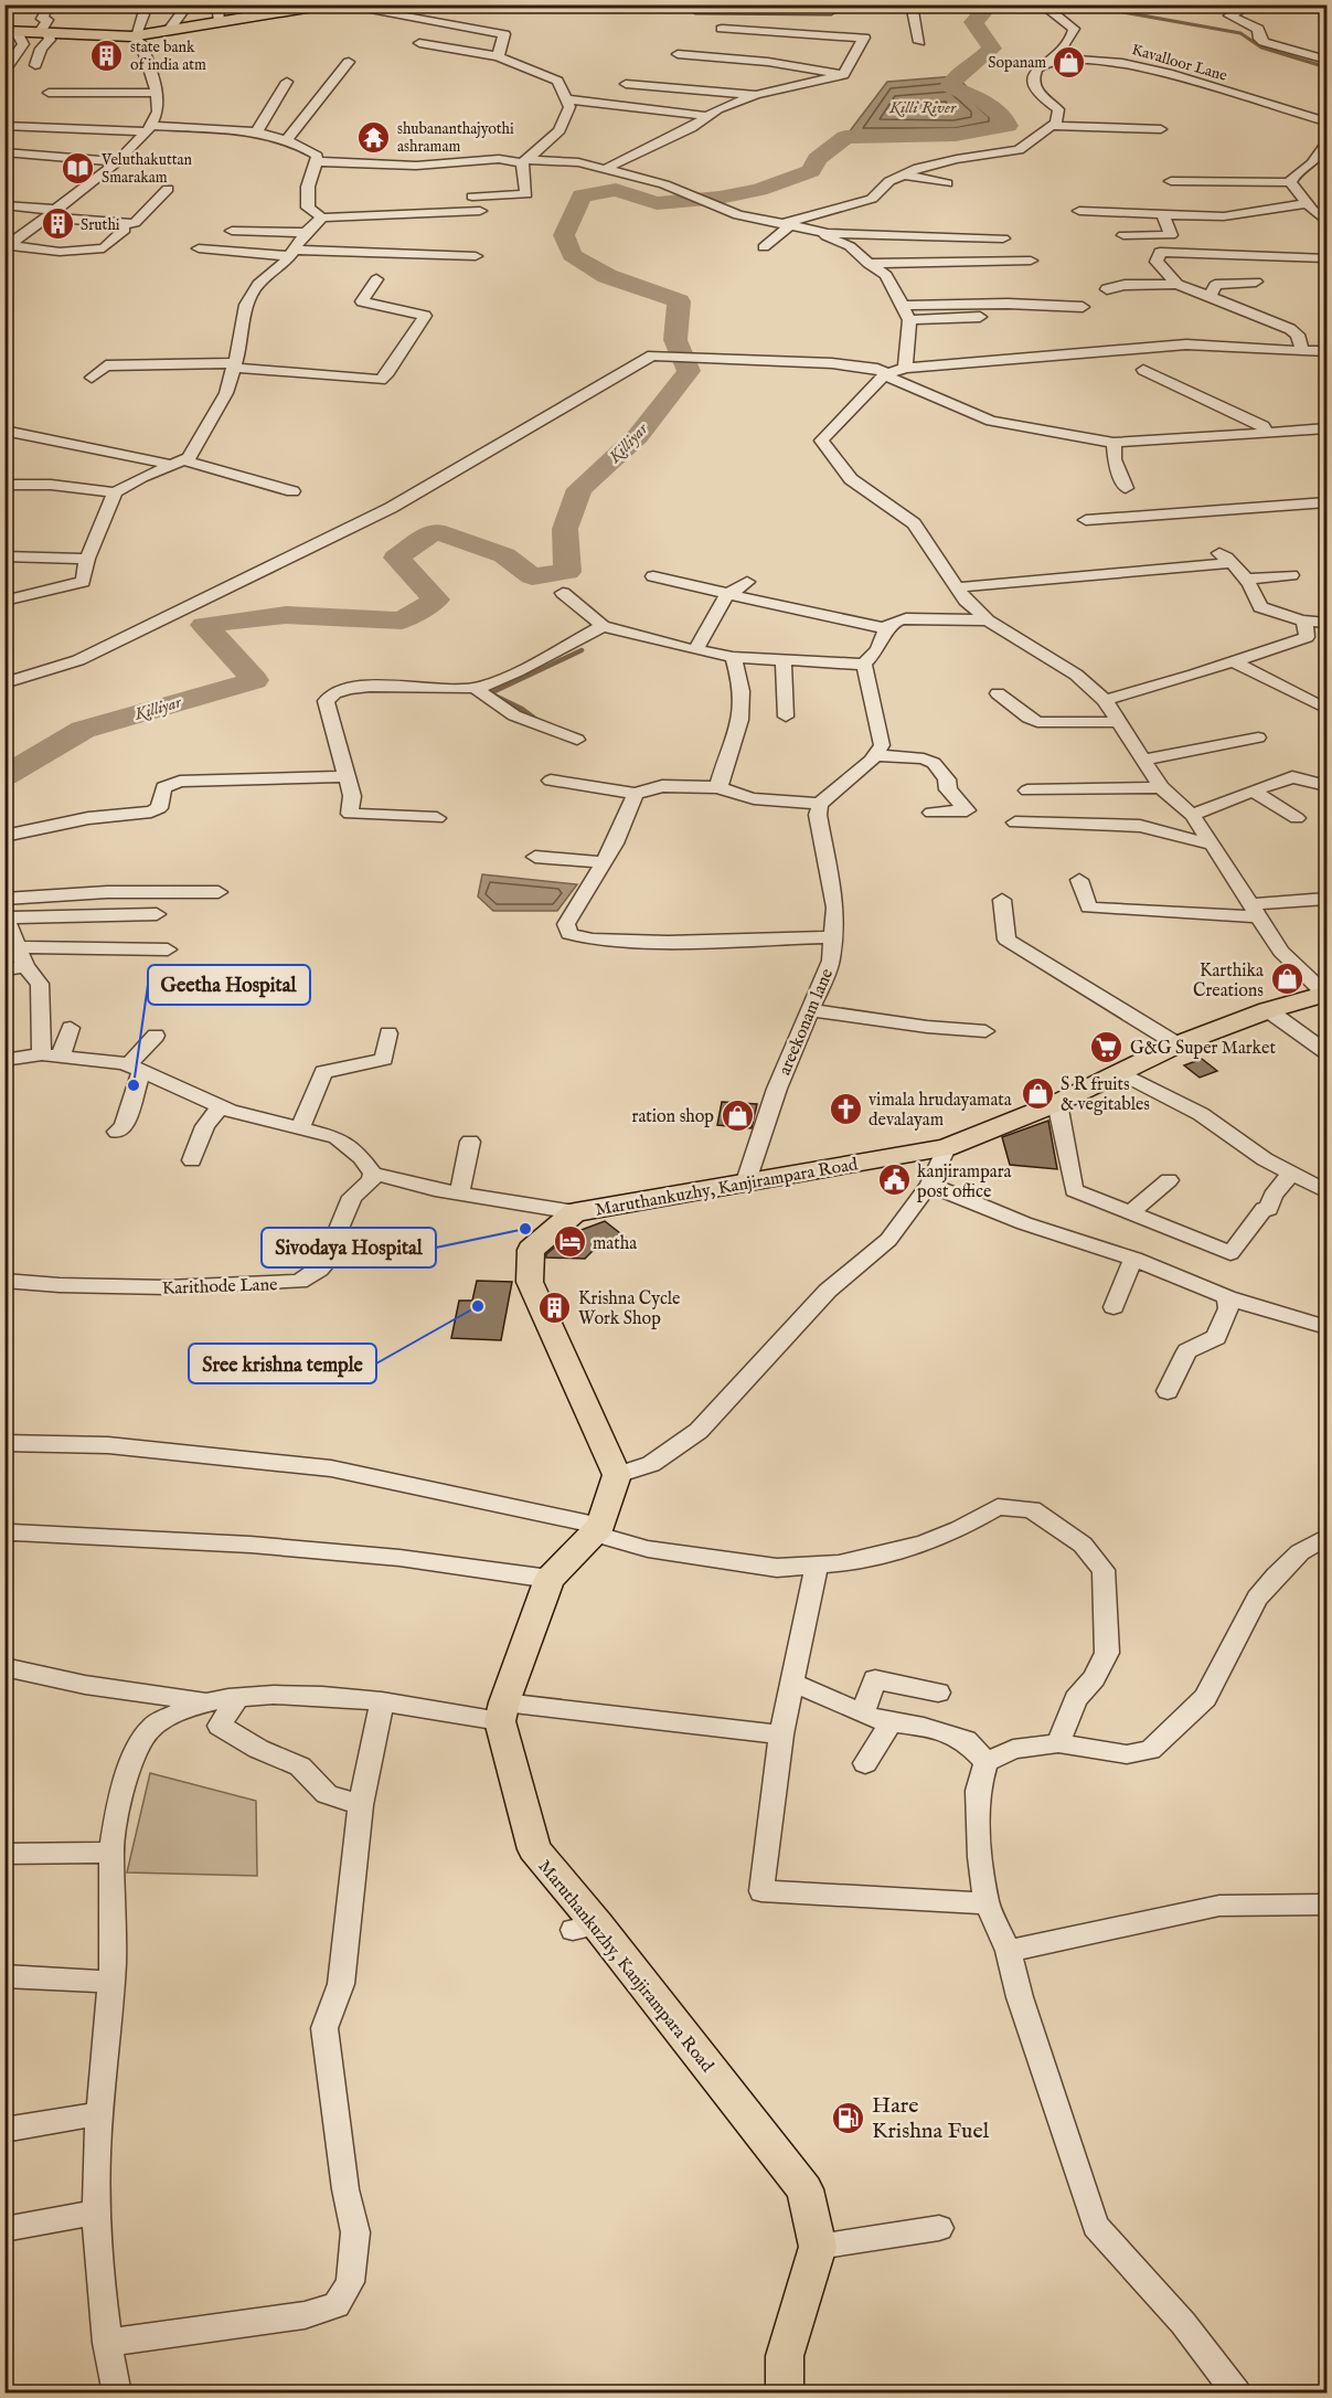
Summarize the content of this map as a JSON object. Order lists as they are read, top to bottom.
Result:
{
  "streets": {
    "main road": ["Maruthankuzhy, Kanjirampara Road"],
    "street": ["Kavalloor Lane", "areekonam lane", "Karithode Lane"]
  },
  "crossings": [
    ["areekonam lane", "Maruthankuzhy, Kanjirampara Road"]
  ],
  "water": ["Killi River", "Killiyar"],
  "places": {
    "building": ["state bank of india atm", "Sruthi", "Krishna Cycle Work Shop"],
    "shop": [
      "Sopanam",
      "Karthika Creations",
      "S R fruits & vegitables",
      "ration shop"
    ],
    "temple": ["shubananthajyothi ashramam"],
    "library": ["Veluthakuttan Smarakam"],
    "supermarket": ["G&G Super Market"],
    "other": ["Geetha Hospital", "Sivodaya Hospital", "Sree krishna temple"],
    "church": ["vimala hrudayamata devalayam"],
    "public building": ["kanjirampara post office"],
    "hotel": ["matha"],
    "fuel station": ["Hare Krishna Fuel"]
  }
}
